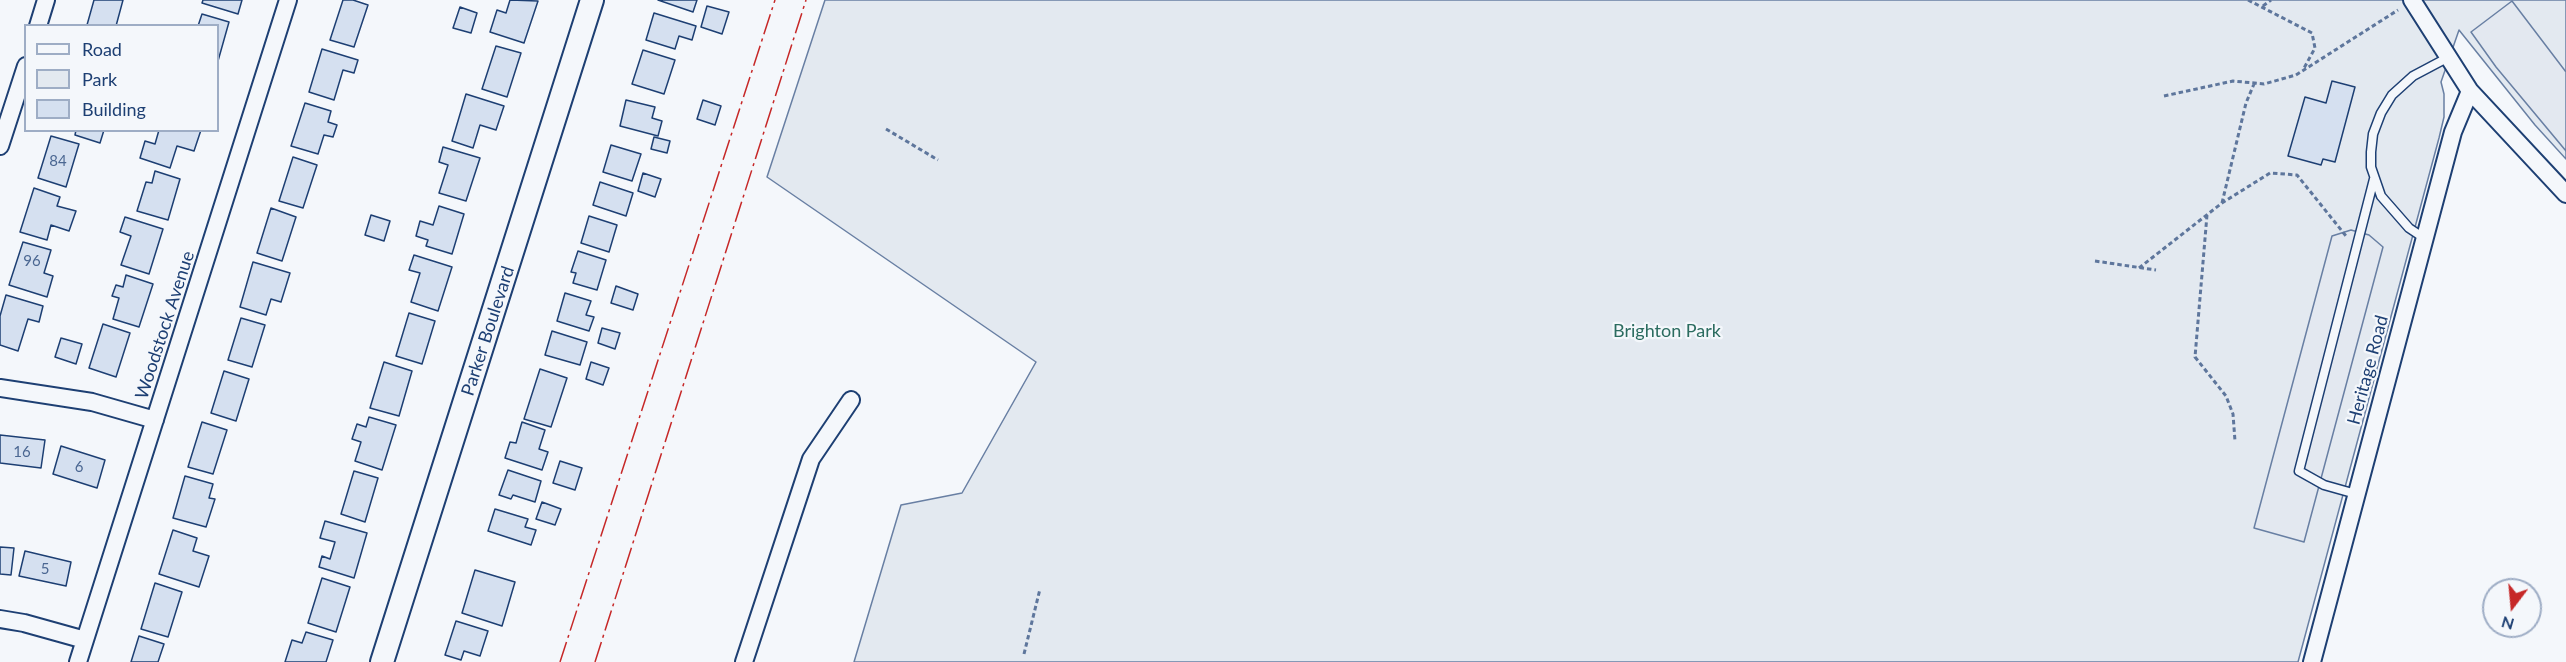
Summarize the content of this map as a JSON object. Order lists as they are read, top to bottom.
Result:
{
  "streets": {
    "street": ["Woodstock Avenue", "Parker Boulevard", "Heritage Road"]
  },
  "parks": ["Brighton Park"],
  "house_numbers": [
    "84",
    "96",
    "16",
    "6",
    "5"
  ],
  "legend": ["Road", "Park", "Building"],
  "north": "bottom"
}
